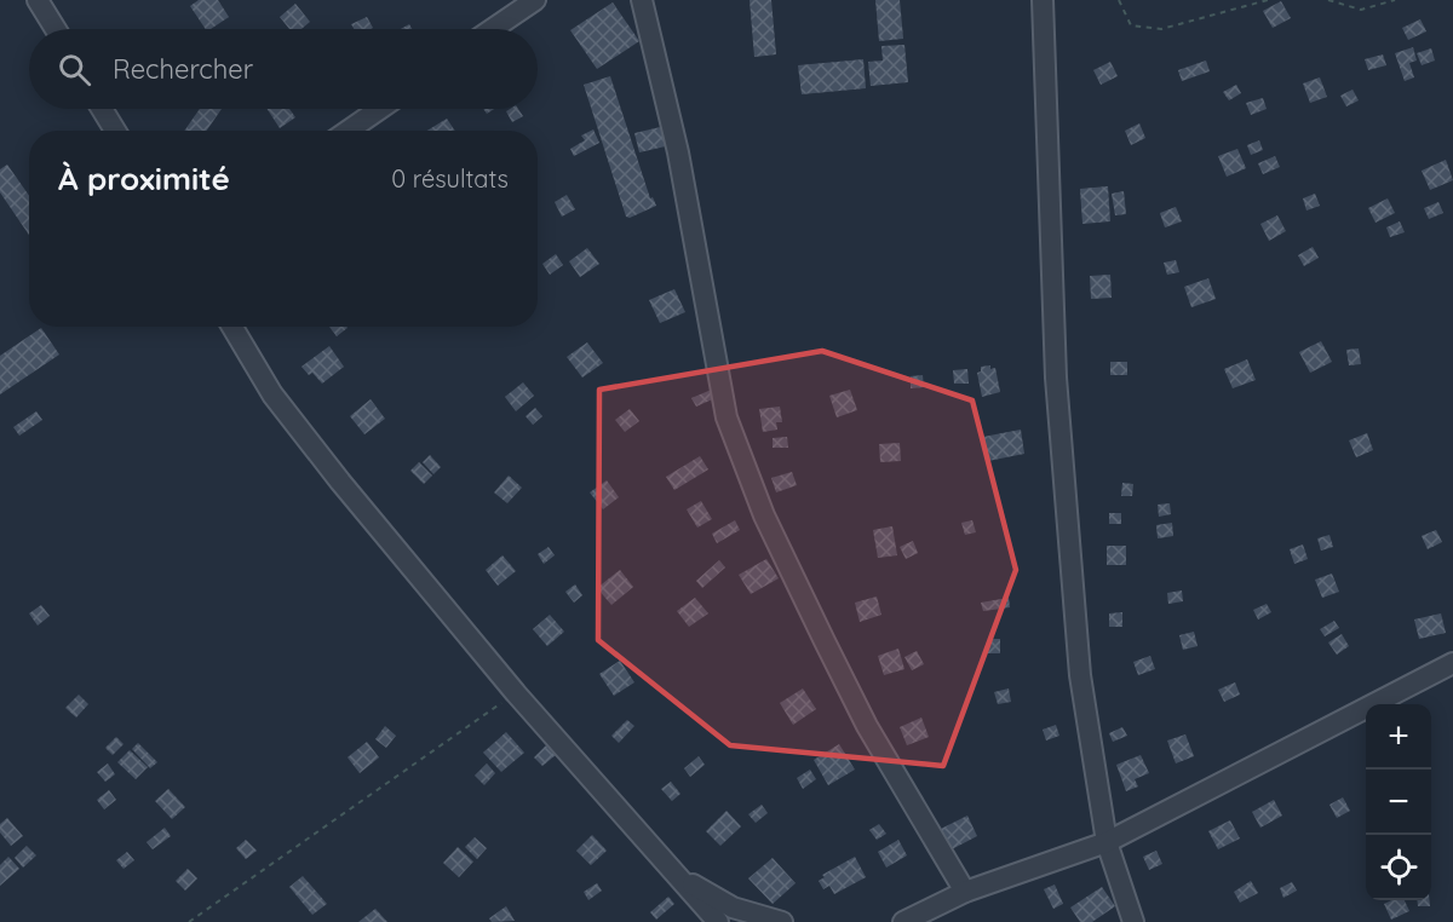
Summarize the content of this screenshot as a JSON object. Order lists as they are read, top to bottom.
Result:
{
  "page": {
    "search": "Rechercher",
    "heading": ["À proximité", "0 résultats"],
    "map_buttons": ["+", "−"]
  }
}
